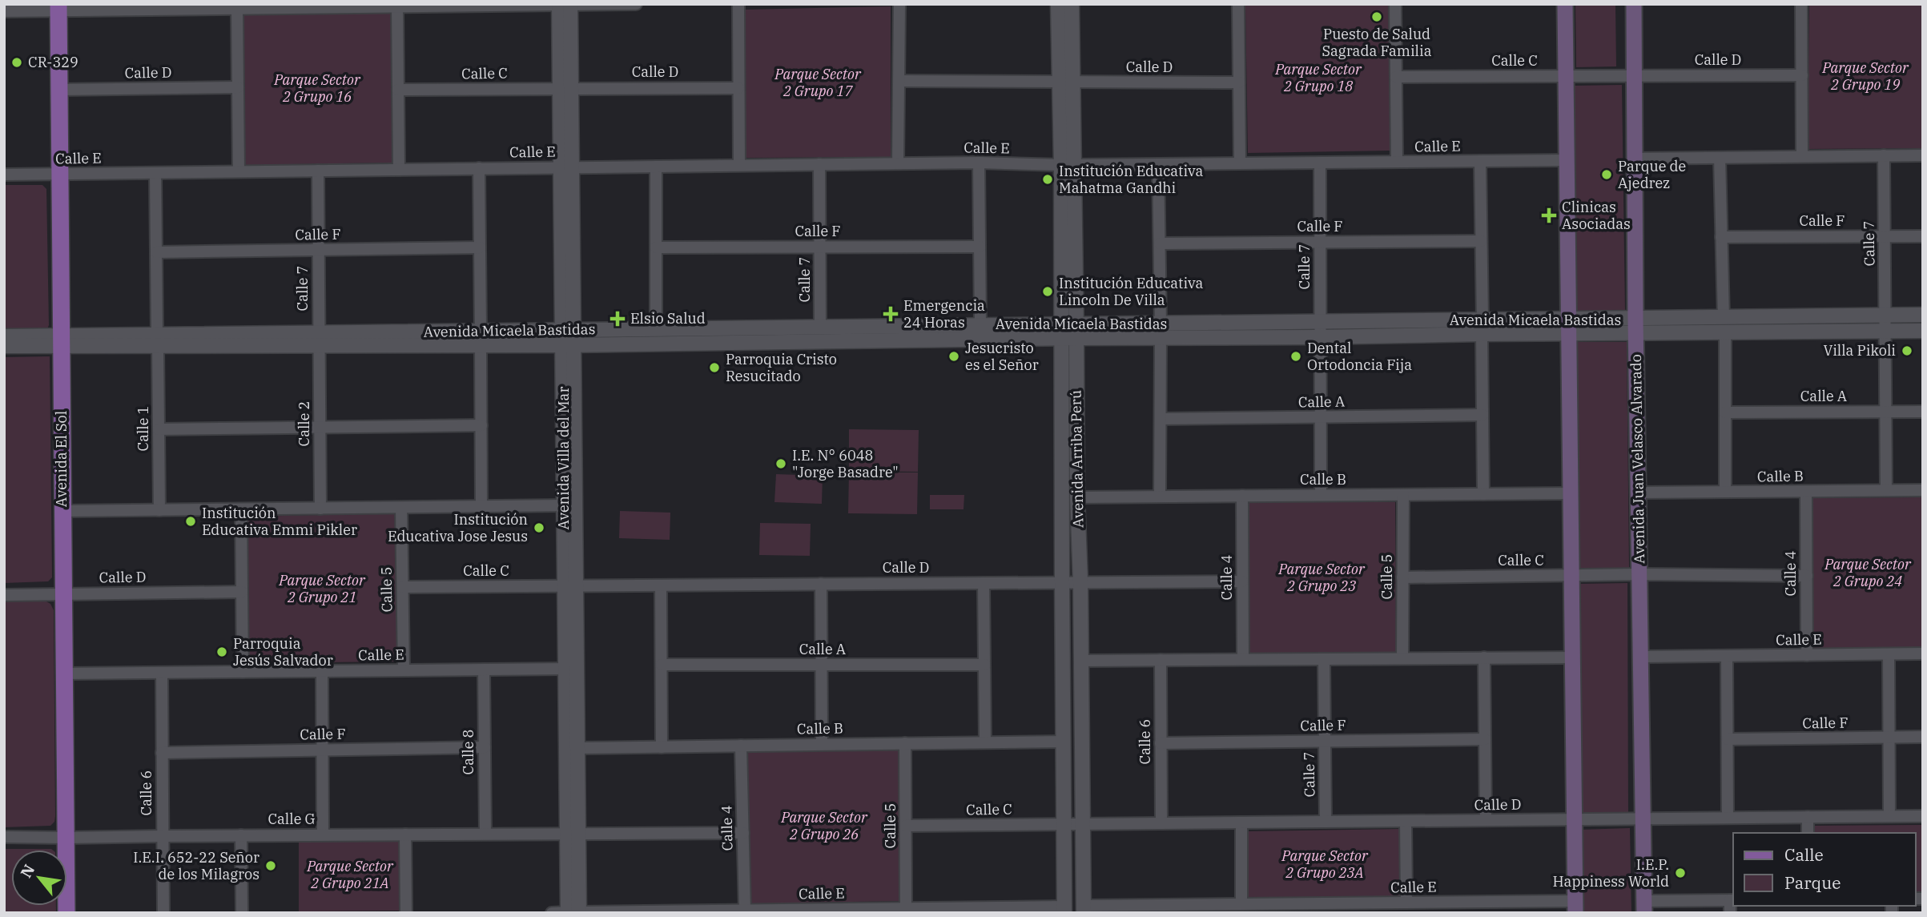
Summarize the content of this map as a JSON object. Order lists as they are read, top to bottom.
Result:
{
  "streets": {
    "main road": ["Avenida El Sol", "Avenida Juan Velasco Alvarado"],
    "street": [
      "Calle D",
      "Calle C",
      "Calle E",
      "Calle F",
      "Calle 7",
      "Avenida Micaela Bastidas",
      "Calle A",
      "Calle 2",
      "Calle 1",
      "Avenida Villa del Mar",
      "Avenida Arriba Perú",
      "Calle B",
      "Calle 4",
      "Calle 5",
      "Calle 6",
      "Calle 8",
      "Calle G"
    ]
  },
  "crossings": [
    ["Calle D", "Calle C"],
    ["Calle D", "Calle 7"],
    ["Calle D", "Avenida Villa del Mar"],
    ["Calle D", "Avenida El Sol"],
    ["Calle D", "Avenida Arriba Perú"],
    ["Calle D", "Avenida Juan Velasco Alvarado"],
    ["Calle D", "Calle 4"],
    ["Calle D", "Calle 6"],
    ["Calle C", "Avenida Villa del Mar"],
    ["Calle C", "Avenida Arriba Perú"],
    ["Calle C", "Avenida Juan Velasco Alvarado"],
    ["Calle C", "Calle 5"],
    ["Calle E", "Calle 7"],
    ["Calle E", "Avenida Villa del Mar"],
    ["Calle E", "Avenida El Sol"],
    ["Calle E", "Avenida Arriba Perú"],
    ["Calle E", "Avenida Juan Velasco Alvarado"],
    ["Calle E", "Calle 4"],
    ["Calle E", "Calle 5"],
    ["Calle E", "Calle 6"],
    ["Calle E", "Calle 8"],
    ["Calle F", "Calle 7"],
    ["Calle F", "Calle 6"],
    ["Calle F", "Calle 8"],
    ["Calle 7", "Avenida Micaela Bastidas"],
    ["Calle 7", "Calle 2"],
    ["Avenida Micaela Bastidas", "Calle 2"],
    ["Avenida Micaela Bastidas", "Calle 1"],
    ["Avenida Micaela Bastidas", "Avenida Villa del Mar"],
    ["Avenida Micaela Bastidas", "Avenida El Sol"],
    ["Avenida Micaela Bastidas", "Avenida Arriba Perú"],
    ["Avenida Micaela Bastidas", "Avenida Juan Velasco Alvarado"],
    ["Avenida Villa del Mar", "Calle B"],
    ["Avenida Villa del Mar", "Calle G"],
    ["Avenida El Sol", "Calle G"],
    ["Avenida Arriba Perú", "Calle B"],
    ["Avenida Juan Velasco Alvarado", "Calle B"],
    ["Calle B", "Calle 4"],
    ["Calle B", "Calle 5"],
    ["Calle 6", "Calle G"],
    ["Calle 8", "Calle G"]
  ],
  "parks": [
    "Parque Sector 2 Grupo 19",
    "Parque Sector 2 Grupo 18",
    "Parque Sector 2 Grupo 17",
    "Parque Sector 2 Grupo 16",
    "Parque Sector 2 Grupo 24",
    "Parque Sector 2 Grupo 23",
    "Parque Sector 2 Grupo 21",
    "Parque Sector 2 Grupo 26",
    "Parque Sector 2 Grupo 23A",
    "Parque Sector 2 Grupo 21A"
  ],
  "places": {
    "other": [
      "Puesto de Salud Sagrada Familia",
      "CR-329",
      "Parque de Ajedrez",
      "Institución Educativa Mahatma Gandhi",
      "Institución Educativa Lincoln De Villa",
      "Villa Pikoli",
      "Jesucristo es el Señor",
      "Dental Ortodoncia Fija",
      "Parroquia Cristo Resucitado",
      "I.E. N° 6048 \"Jorge Basadre\"",
      "Institución Educativa Emmi Pikler",
      "Institución Educativa Jose Jesus",
      "Parroquia Jesús Salvador",
      "I.E.I. 652-22 Señor de los Milagros",
      "I.E.P. Happiness World"
    ],
    "health": ["Clinicas Asociadas", "Emergencia 24 Horas", "Elsio Salud"]
  },
  "legend": ["Calle", "Parque"],
  "north": "top left"
}
